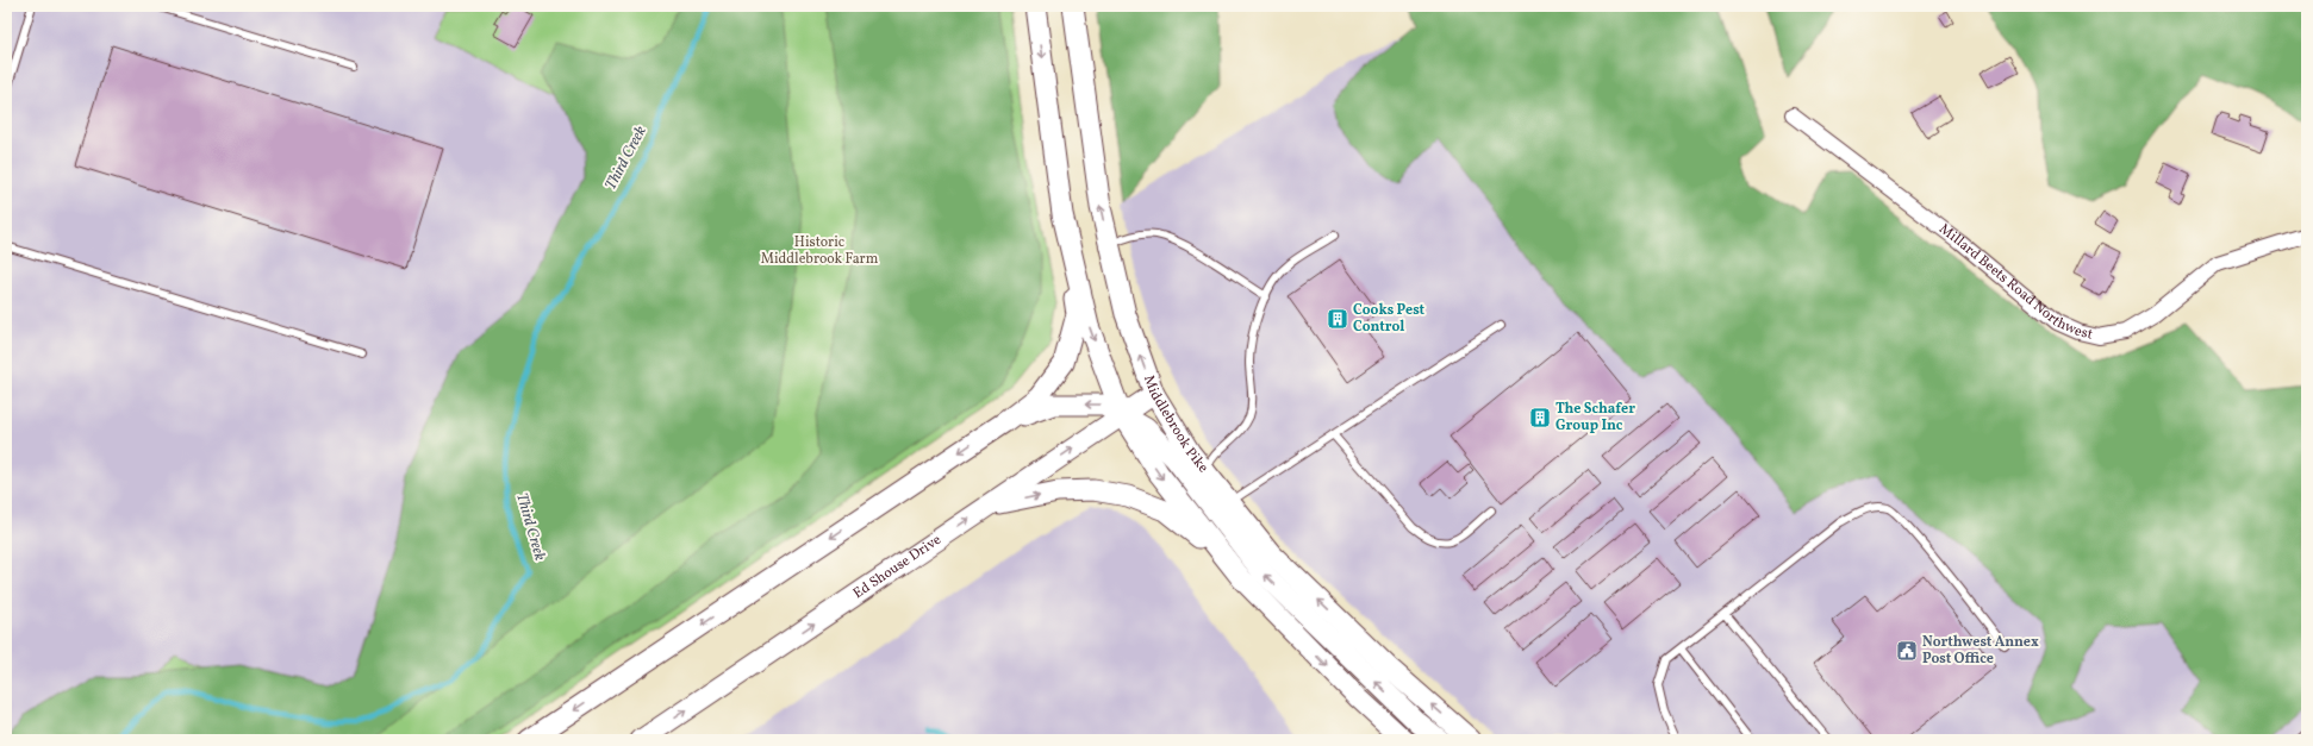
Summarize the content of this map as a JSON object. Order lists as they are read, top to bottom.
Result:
{
  "streets": {
    "main road": ["Middlebrook Pike", "Ed Shouse Drive"],
    "street": ["Millard Beets Road Northwest"]
  },
  "crossings": [
    ["Middlebrook Pike", "Ed Shouse Drive"]
  ],
  "water": ["Third Creek"],
  "parks": ["Historic Middlebrook Farm"],
  "places": {
    "building": ["Cooks Pest Control", "The Schafer Group Inc"],
    "public building": ["Northwest Annex Post Office"]
  }
}
